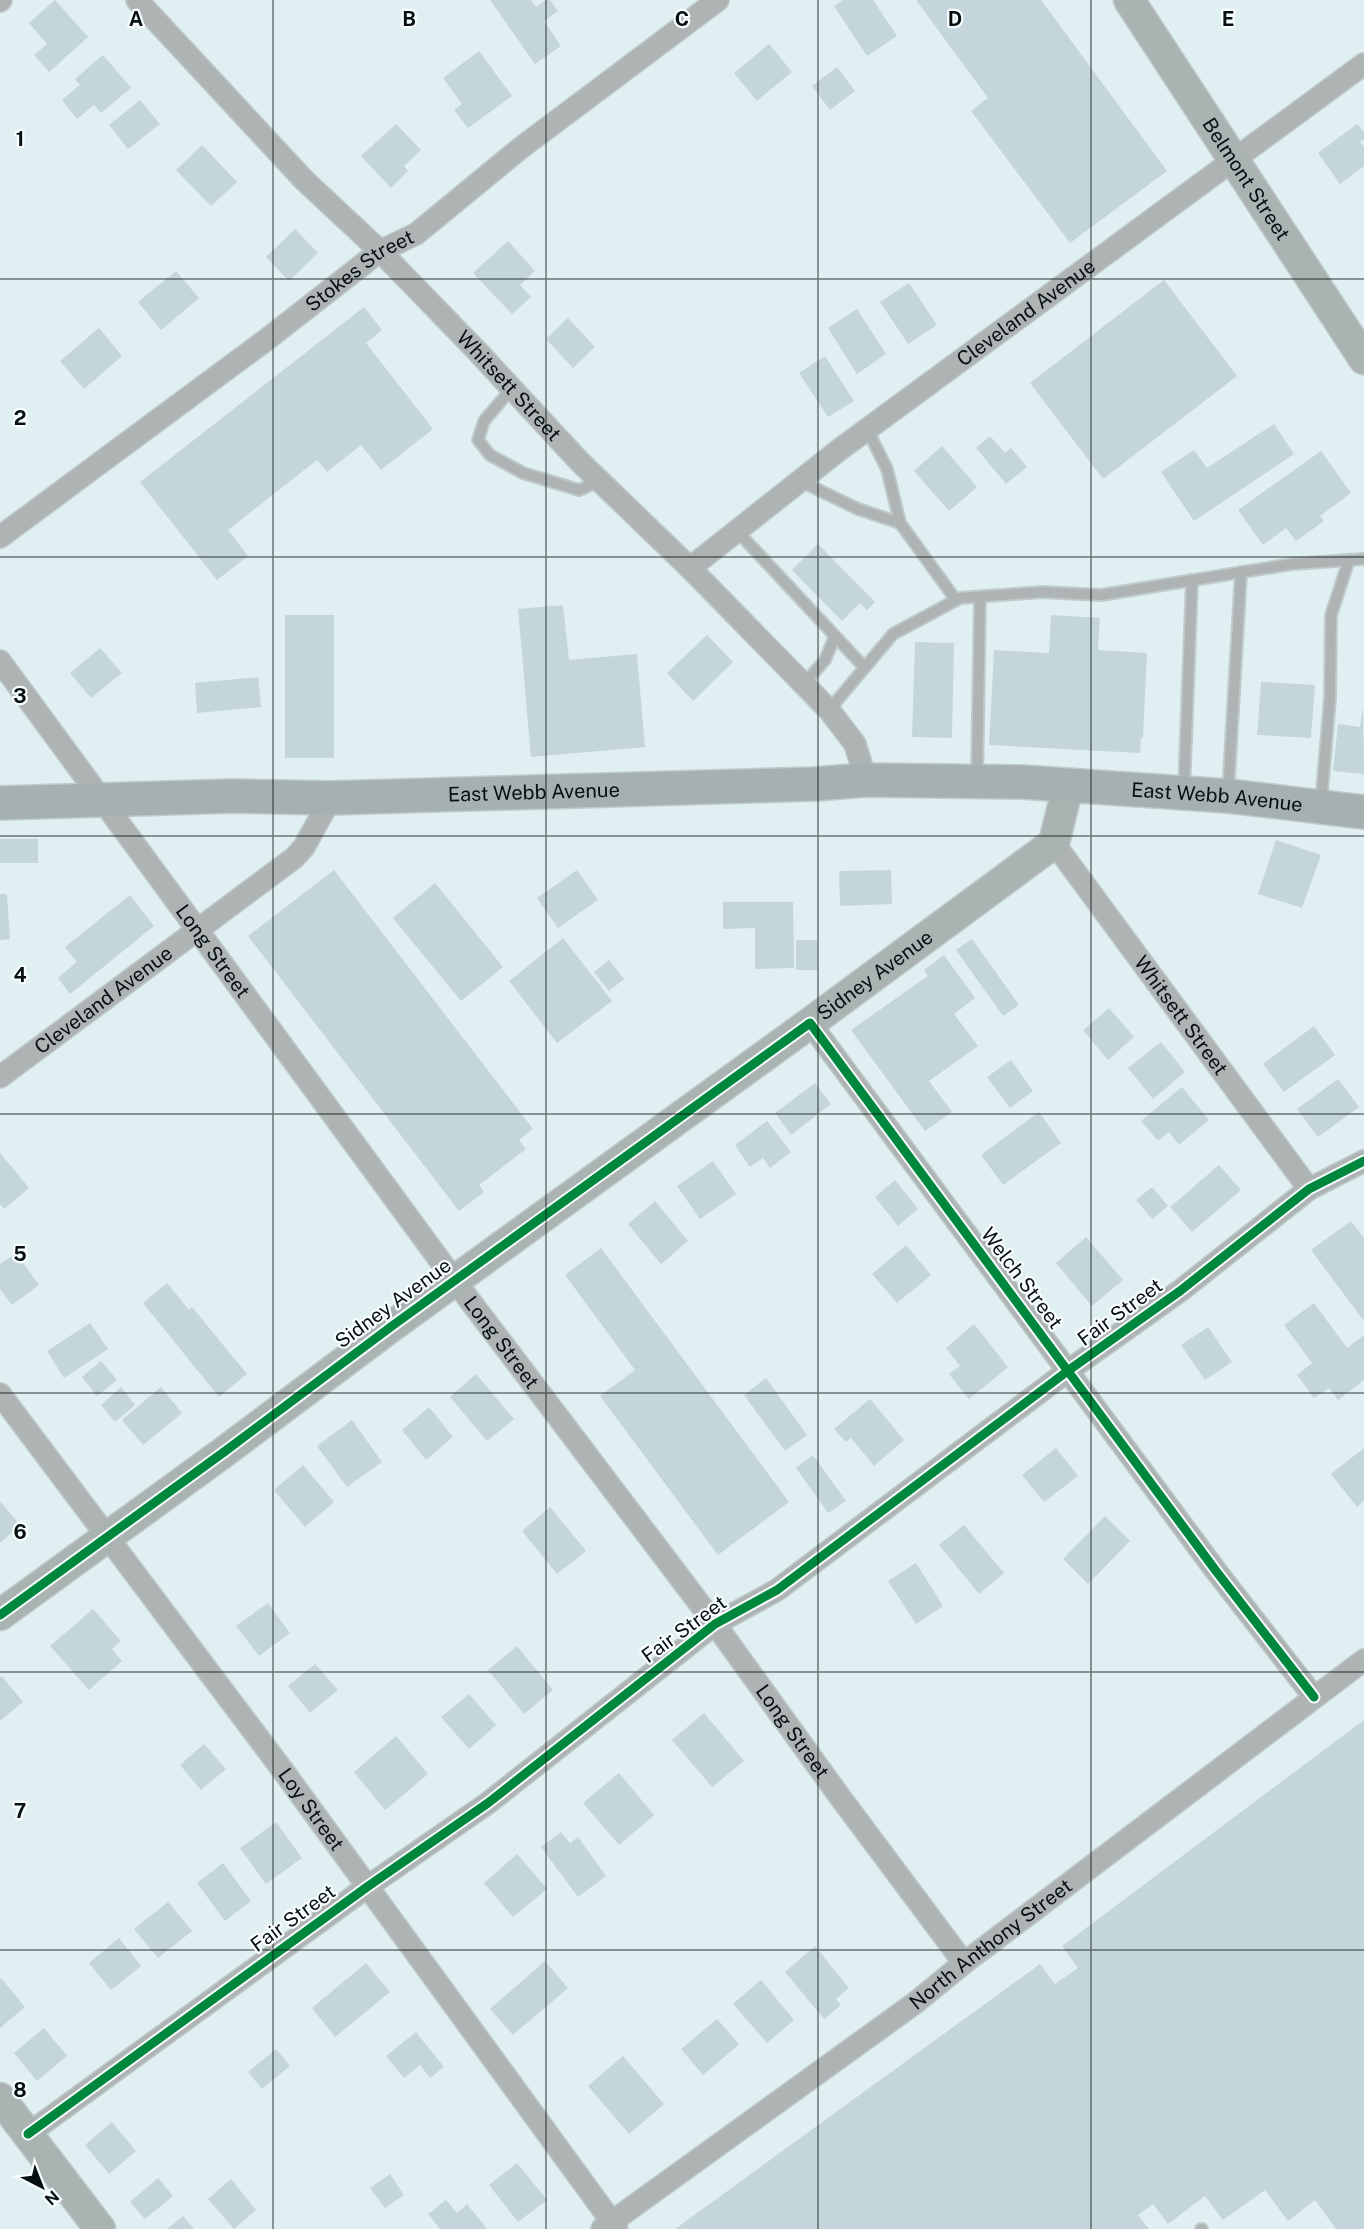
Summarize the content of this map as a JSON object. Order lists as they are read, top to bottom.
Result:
{
  "streets": {
    "highway": ["East Webb Avenue"],
    "street": [
      "Belmont Street",
      "Stokes Street",
      "Cleveland Avenue",
      "Whitsett Street",
      "Long Street",
      "Sidney Avenue",
      "Welch Street",
      "Fair Street",
      "Loy Street",
      "North Anthony Street"
    ]
  },
  "crossings": [
    ["Belmont Street", "Cleveland Avenue"],
    ["Stokes Street", "Whitsett Street"],
    ["Cleveland Avenue", "Whitsett Street"],
    ["Cleveland Avenue", "East Webb Avenue"],
    ["Cleveland Avenue", "Long Street"],
    ["Whitsett Street", "East Webb Avenue"],
    ["Whitsett Street", "Sidney Avenue"],
    ["Whitsett Street", "Fair Street"],
    ["East Webb Avenue", "Long Street"],
    ["Long Street", "Sidney Avenue"],
    ["Long Street", "Fair Street"],
    ["Long Street", "North Anthony Street"],
    ["Sidney Avenue", "Welch Street"],
    ["Sidney Avenue", "Loy Street"],
    ["Welch Street", "Fair Street"],
    ["Welch Street", "North Anthony Street"],
    ["Fair Street", "Loy Street"],
    ["Loy Street", "North Anthony Street"]
  ],
  "north": "bottom right",
  "grid": {
    "columns": [
      "A",
      "B",
      "C",
      "D",
      "E"
    ],
    "rows": [
      "1",
      "2",
      "3",
      "4",
      "5",
      "6",
      "7",
      "8"
    ]
  }
}
